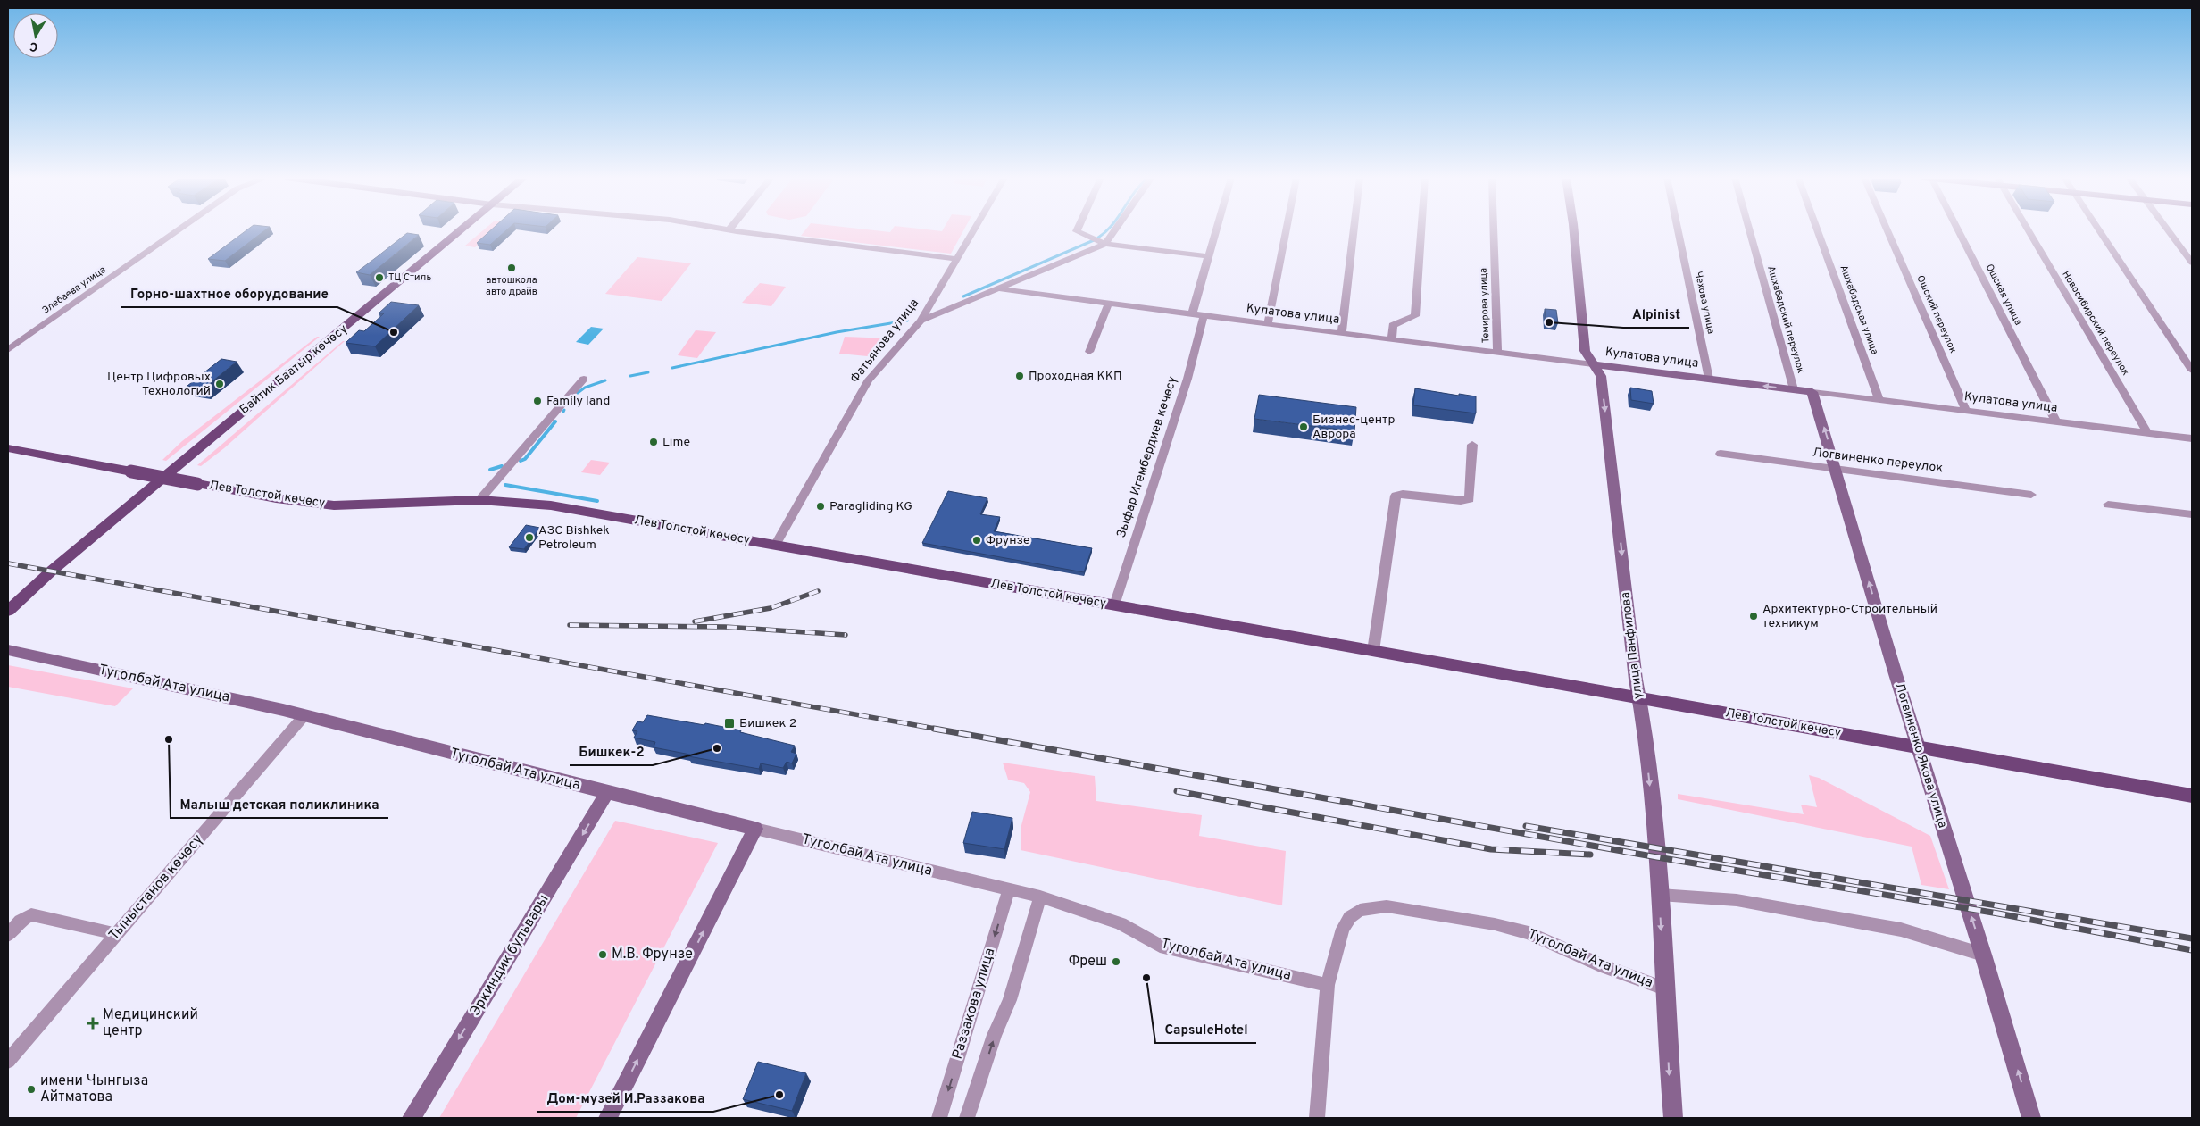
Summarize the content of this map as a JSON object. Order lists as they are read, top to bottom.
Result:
{
  "streets": {
    "main road": ["Байтик Баатыр көчөсү", "Лев Толстой көчөсү"],
    "street": [
      "Элебаева улица",
      "Ошская улица",
      "Чехова улица",
      "Темирова улица",
      "Ашхабадская улица",
      "Кулатова улица",
      "Ошский переулок",
      "Ашхабадский переулок",
      "Новосибирский переулок",
      "Фатьянова улица",
      "Зыфар Игембердиев көчөсү",
      "Логвиненко переулок",
      "улица Панфилова",
      "Туголбай Ата улица",
      "Логвиненко Якова улица",
      "Тыныстанов көчөсү",
      "Эркиндик бульвары",
      "Раззакова улица"
    ]
  },
  "crossings": [
    ["Ошская улица", "Кулатова улица"],
    ["Чехова улица", "Кулатова улица"],
    ["Темирова улица", "Кулатова улица"],
    ["Ашхабадская улица", "Кулатова улица"],
    ["Кулатова улица", "Ошский переулок"],
    ["Кулатова улица", "Ашхабадский переулок"],
    ["Кулатова улица", "Новосибирский переулок"],
    ["Кулатова улица", "Зыфар Игембердиев көчөсү"],
    ["Кулатова улица", "улица Панфилова"],
    ["Кулатова улица", "Логвиненко Якова улица"],
    ["Фатьянова улица", "Лев Толстой көчөсү"],
    ["Зыфар Игембердиев көчөсү", "Лев Толстой көчөсү"],
    ["Логвиненко переулок", "Логвиненко Якова улица"],
    ["Лев Толстой көчөсү", "улица Панфилова"],
    ["Лев Толстой көчөсү", "Логвиненко Якова улица"],
    ["улица Панфилова", "Туголбай Ата улица"],
    ["Туголбай Ата улица", "Тыныстанов көчөсү"],
    ["Туголбай Ата улица", "Эркиндик бульвары"],
    ["Туголбай Ата улица", "Раззакова улица"]
  ],
  "one_way": ["улица Панфилова", "Логвиненко Якова улица", "Эркиндик бульвары"],
  "places": {
    "other": [
      "автошкола авто драйв",
      "ТЦ Стиль",
      "Alpinist",
      "Горно-шахтное оборудование",
      "Проходная ККП",
      "Центр Цифровых Технологий",
      "Family land",
      "Бизнес-центр Аврора",
      "Lime",
      "Paragliding KG",
      "АЗС Bishkek Petroleum",
      "Фрунзе",
      "Архитектурно-Строительный техникум",
      "Малыш детская поликлиника",
      "Бишкек-2",
      "М.В. Фрунзе",
      "Фреш",
      "CapsuleHotel",
      "имени Чынгыза Айтматова",
      "Дом-музей И.Раззакова"
    ],
    "transit": ["Бишкек 2"],
    "health": ["Медицинский центр"]
  },
  "north": "bottom"
}
